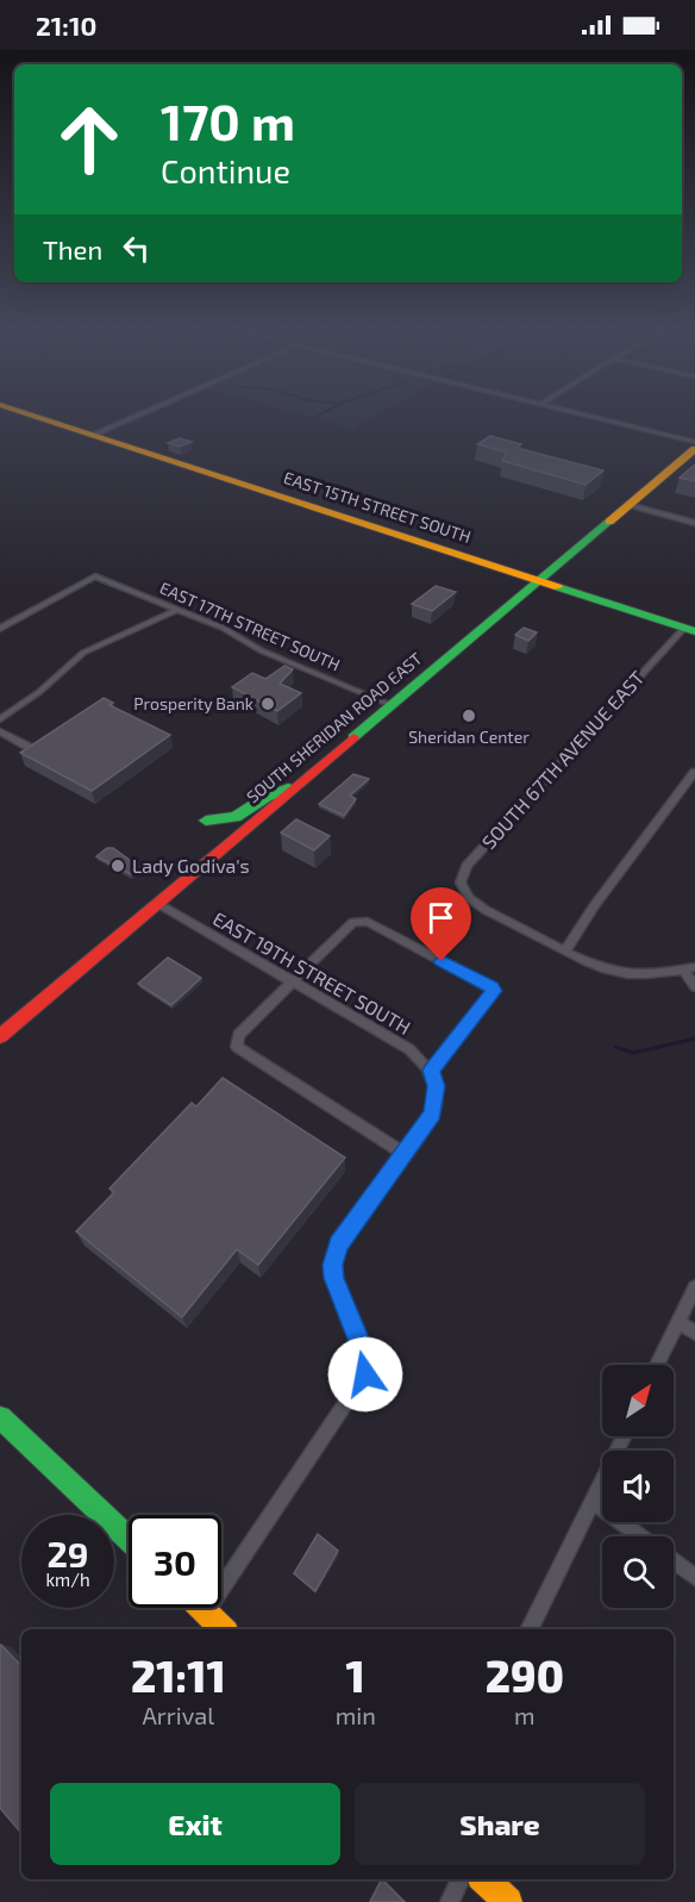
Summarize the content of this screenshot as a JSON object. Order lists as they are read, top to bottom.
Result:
{
  "streets": {
    "main road": ["EAST 15TH STREET SOUTH", "SOUTH SHERIDAN ROAD EAST"],
    "street": ["EAST 17TH STREET SOUTH", "SOUTH 67TH AVENUE EAST", "EAST 19TH STREET SOUTH"]
  },
  "crossings": [
    ["EAST 15TH STREET SOUTH", "SOUTH SHERIDAN ROAD EAST"],
    ["EAST 15TH STREET SOUTH", "SOUTH 67TH AVENUE EAST"],
    ["EAST 17TH STREET SOUTH", "SOUTH SHERIDAN ROAD EAST"],
    ["SOUTH SHERIDAN ROAD EAST", "EAST 19TH STREET SOUTH"]
  ],
  "places": ["Prosperity Bank", "Sheridan Center", "Lady Godiva's"],
  "north": "top right",
  "page": {
    "status": "21:10",
    "turn": ["170 m", "Continue"],
    "then": "Then",
    "speed": "29 km/h",
    "limit": "30",
    "eta": [
      "21:11",
      "Arrival",
      "1",
      "min",
      "290",
      "m"
    ],
    "buttons": ["Exit", "Share"]
  }
}
